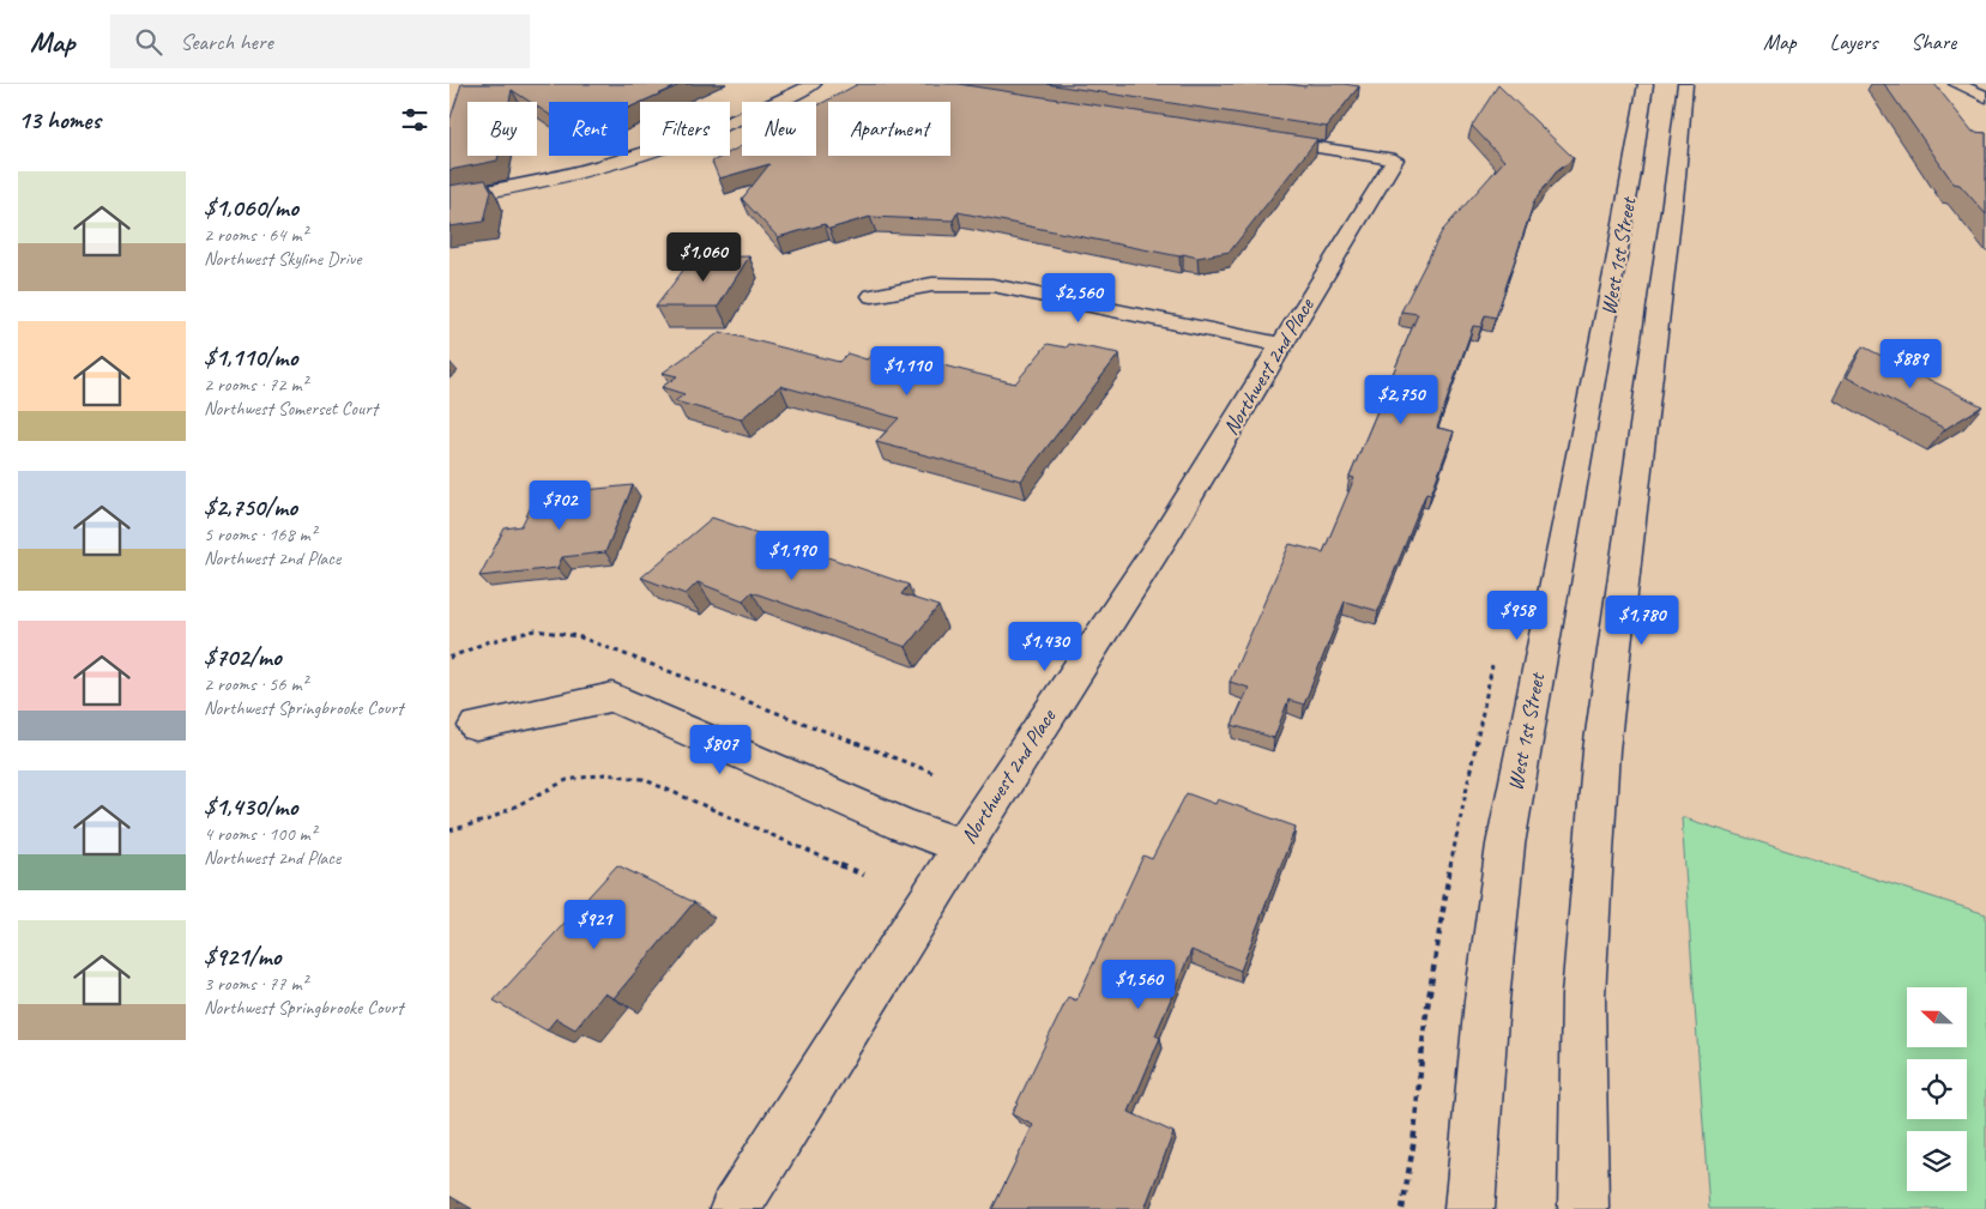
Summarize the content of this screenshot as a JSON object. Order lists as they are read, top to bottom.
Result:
{
  "streets": {
    "main road": ["West 1st Street", "Northwest 2nd Place"]
  },
  "north": "left",
  "page": {
    "header": "Map",
    "search": "Search here",
    "nav": ["Map", "Layers", "Share"],
    "heading": "13 homes",
    "chip": [
      "Buy",
      "Rent",
      "Filters",
      "New",
      "Apartment"
    ],
    "list": [
      {
        "name": "$1,060/mo",
        "note": "2 rooms · 64 m² · Northwest Skyline Drive"
      },
      {
        "name": "$1,110/mo",
        "note": "2 rooms · 72 m² · Northwest Somerset Court"
      },
      {
        "name": "$2,750/mo",
        "note": "5 rooms · 168 m² · Northwest 2nd Place"
      },
      {
        "name": "$702/mo",
        "note": "2 rooms · 56 m² · Northwest Springbrooke Court"
      },
      {
        "name": "$1,430/mo",
        "note": "4 rooms · 100 m² · Northwest 2nd Place"
      },
      {
        "name": "$921/mo",
        "note": "3 rooms · 77 m² · Northwest Springbrooke Court"
      }
    ],
    "price": [
      "$1,060",
      "$2,560",
      "$889",
      "$1,110",
      "$2,750",
      "$702",
      "$1,190",
      "$958",
      "$1,780",
      "$1,430",
      "$807",
      "$921",
      "$1,560"
    ]
  }
}
